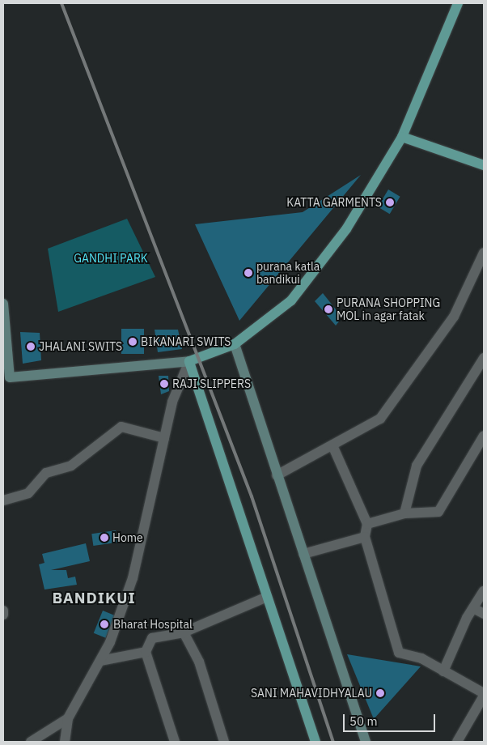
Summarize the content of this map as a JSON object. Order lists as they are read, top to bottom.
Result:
{
  "districts": ["BANDIKUI"],
  "parks": ["GANDHI PARK"],
  "places": [
    "KATTA GARMENTS",
    "purana katla bandikui",
    "PURANA SHOPPING MOL in agar fatak",
    "BIKANARI SWITS",
    "JHALANI SWITS",
    "RAJI SLIPPERS",
    "Home",
    "Bharat Hospital",
    "SANI MAHAVIDHYALAU"
  ],
  "scale_bar": "50 m"
}
